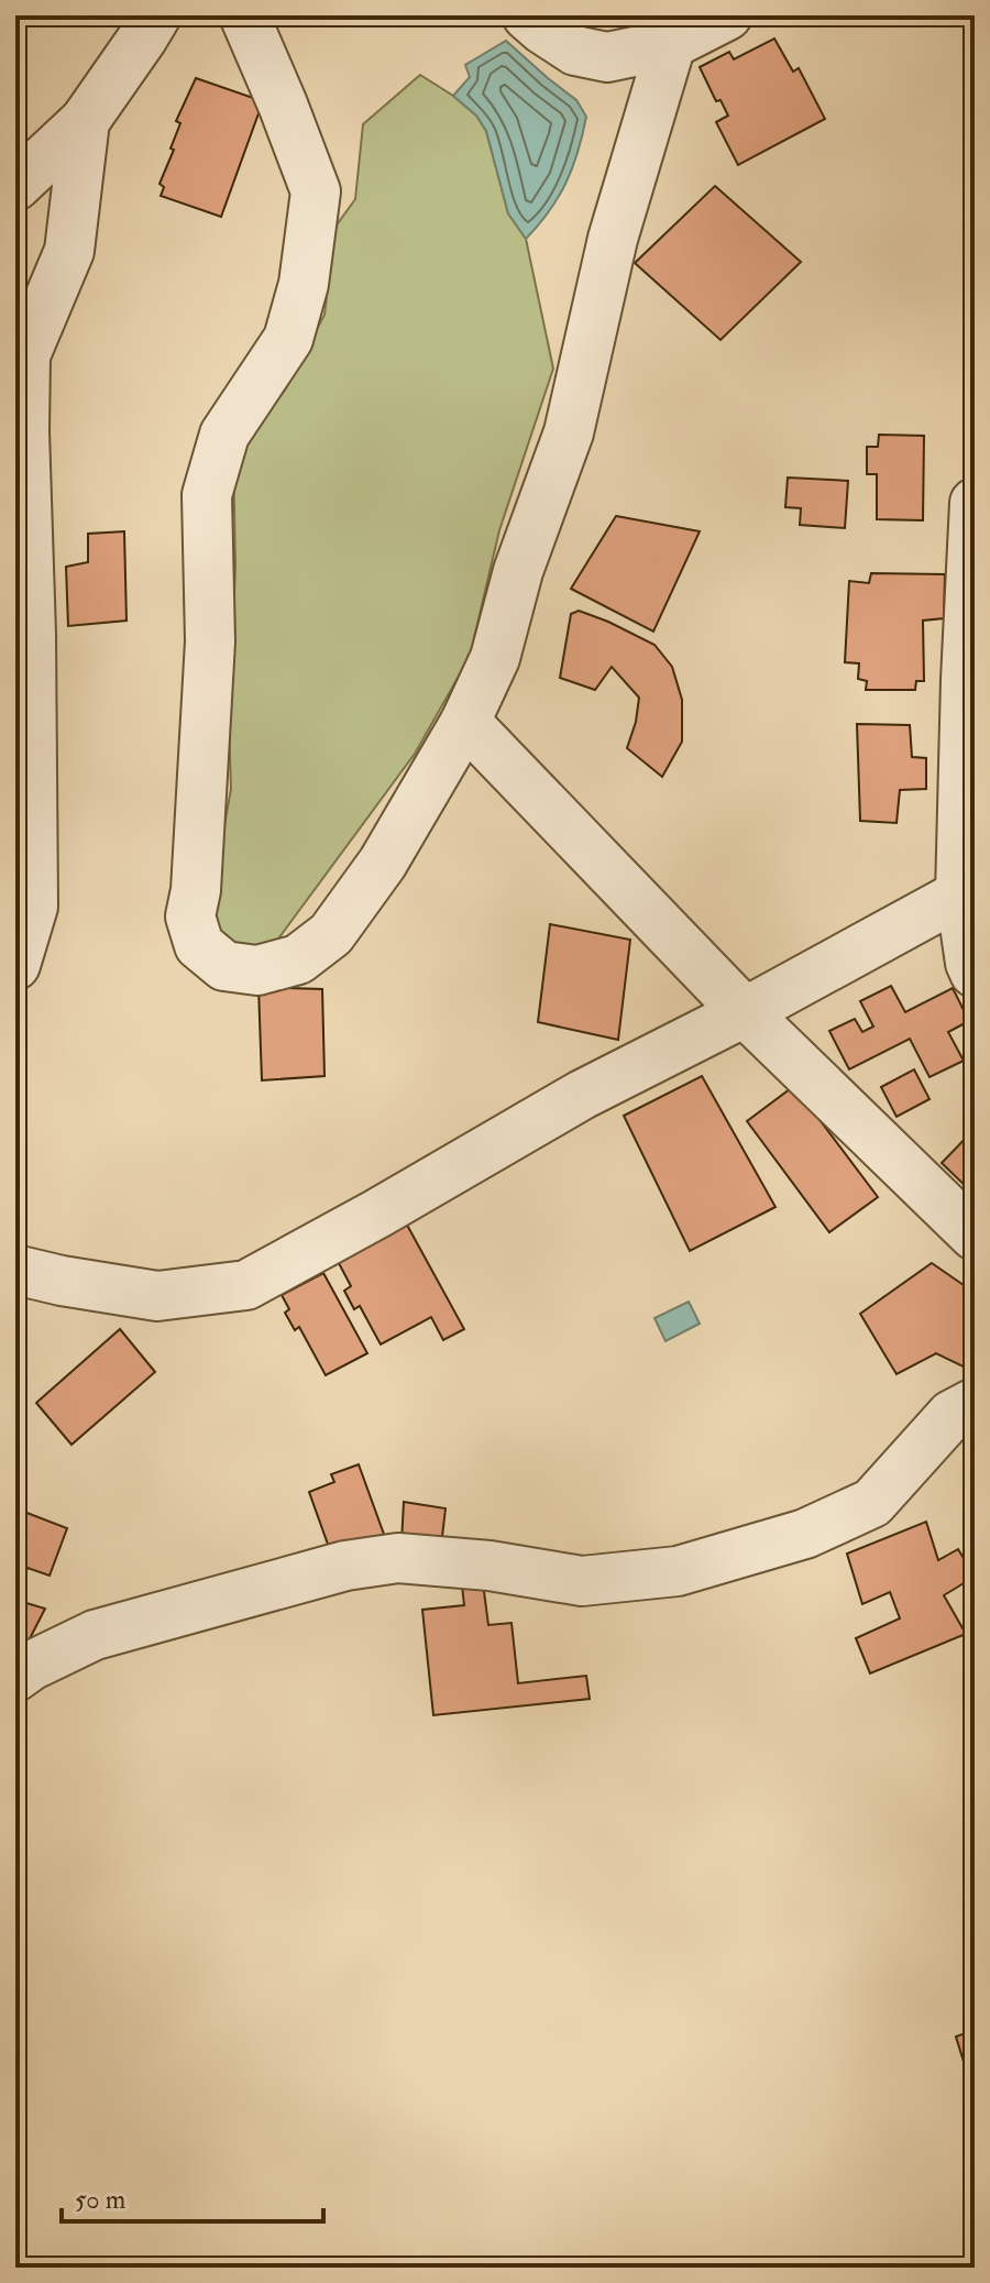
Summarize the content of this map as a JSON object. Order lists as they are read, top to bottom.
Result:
{
  "scale_bar": "50 m"
}
